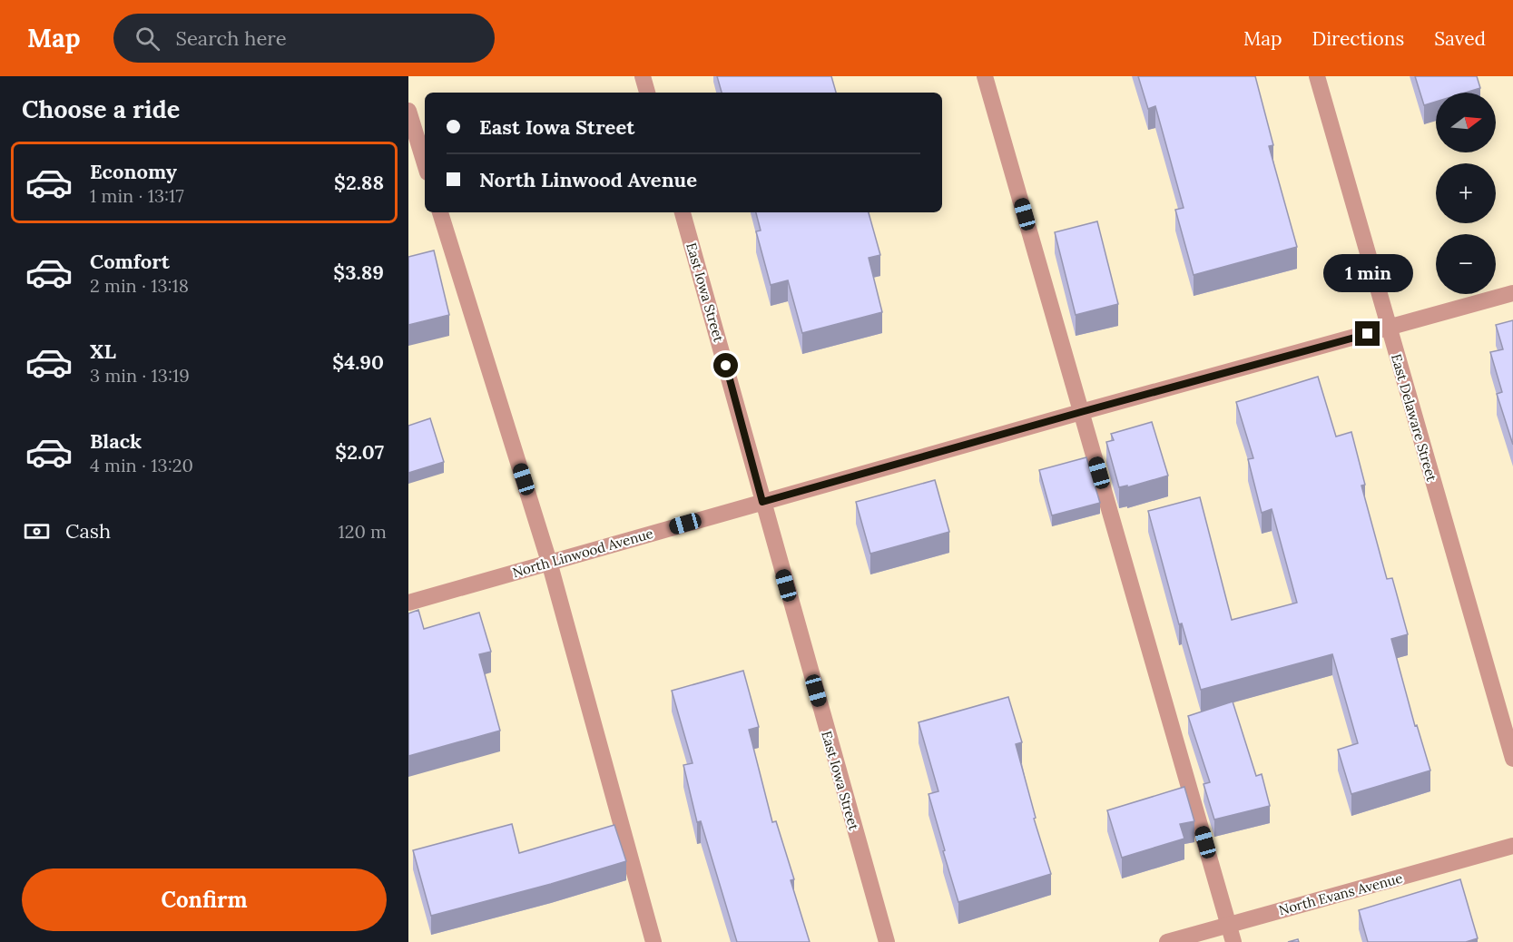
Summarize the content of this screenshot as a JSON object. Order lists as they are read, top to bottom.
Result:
{
  "streets": {
    "street": [
      "East Iowa Street",
      "East Delaware Street",
      "North Linwood Avenue",
      "North Evans Avenue"
    ]
  },
  "crossings": [
    ["East Iowa Street", "North Linwood Avenue"],
    ["East Delaware Street", "North Linwood Avenue"]
  ],
  "north": "right",
  "page": {
    "header": "Map",
    "search": "Search here",
    "nav": ["Map", "Directions", "Saved"],
    "heading": "Choose a ride",
    "map_buttons": ["+", "−"],
    "banner": ["East Iowa Street", "North Linwood Avenue"],
    "list": [
      {
        "name": "Economy",
        "note": "1 min · 13:17",
        "value": "$2.88"
      },
      {
        "name": "Comfort",
        "note": "2 min · 13:18",
        "value": "$3.89"
      },
      {
        "name": "XL",
        "note": "3 min · 13:19",
        "value": "$4.90"
      },
      {
        "name": "Black",
        "note": "4 min · 13:20",
        "value": "$2.07"
      }
    ],
    "bubble": "1 min",
    "pay": ["Cash", "120 m"],
    "buttons": "Confirm"
  }
}
